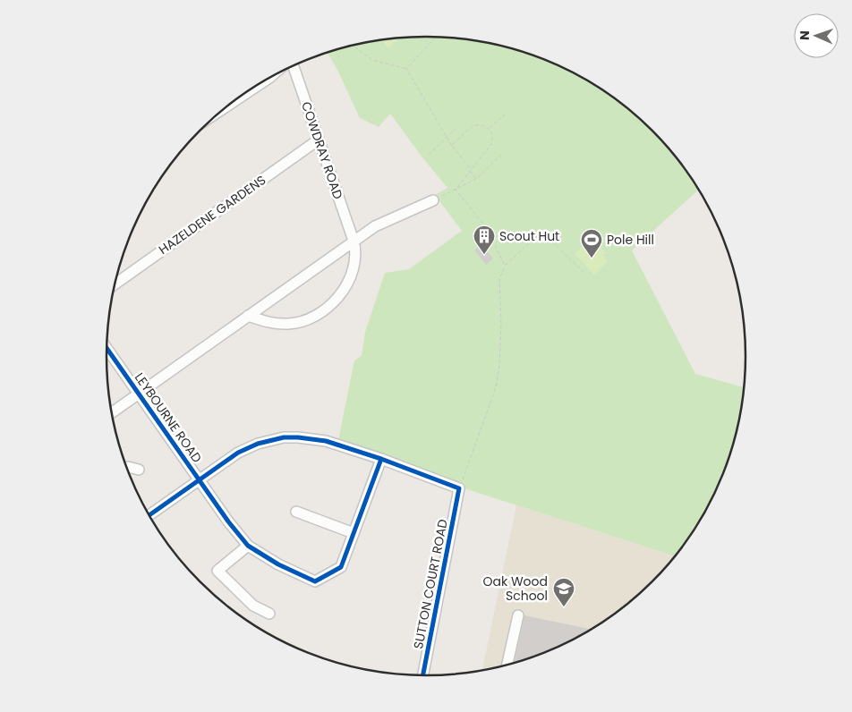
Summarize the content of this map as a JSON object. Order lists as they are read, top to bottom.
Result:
{
  "streets": {
    "street": [
      "COWDRAY ROAD",
      "HAZELDENE GARDENS",
      "LEYBOURNE ROAD",
      "SUTTON COURT ROAD"
    ]
  },
  "crossings": [
    ["COWDRAY ROAD", "HAZELDENE GARDENS"]
  ],
  "places": {
    "building": ["Scout Hut"],
    "sports": ["Pole Hill"],
    "school or university": ["Oak Wood School"]
  },
  "north": "left"
}
